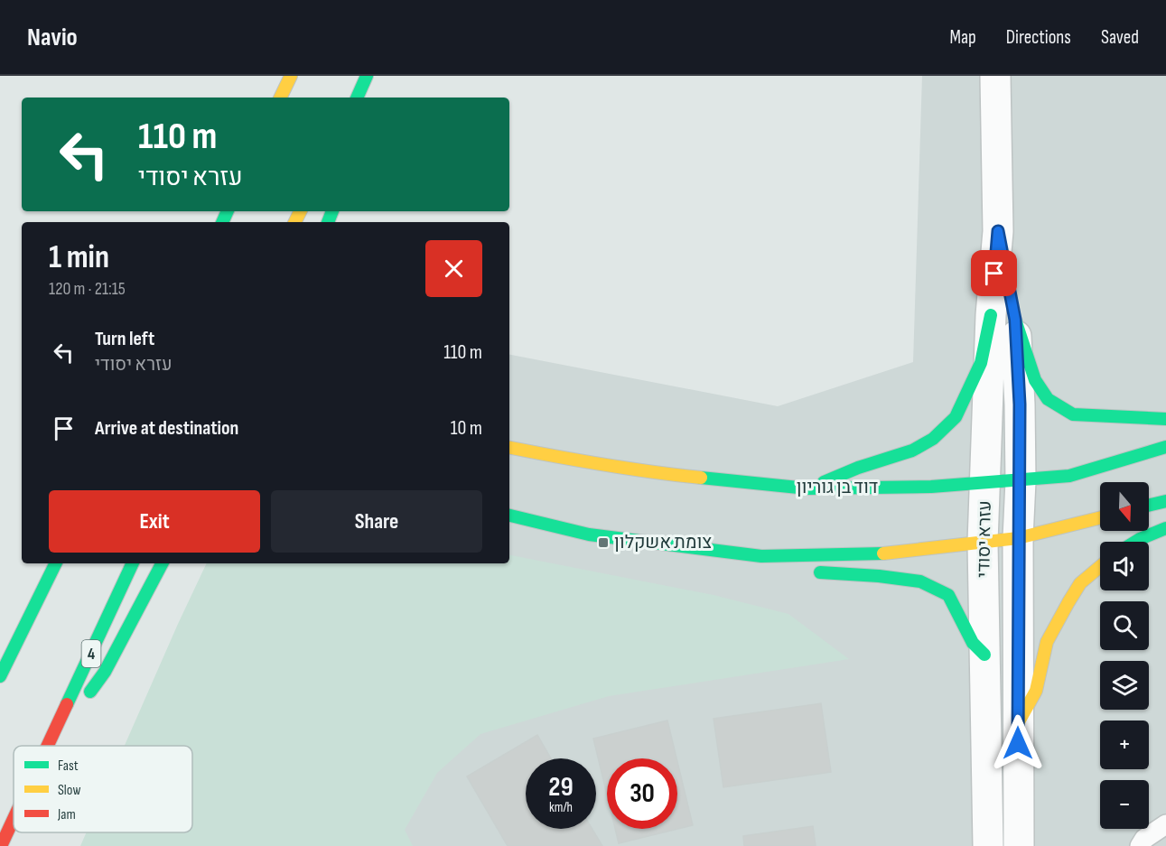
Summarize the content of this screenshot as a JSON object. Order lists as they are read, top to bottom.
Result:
{
  "streets": {
    "main road": ["דוד בן גוריון", "4"],
    "street": ["עזרא יסודי"]
  },
  "crossings": [
    ["דוד בן גוריון", "עזרא יסודי"]
  ],
  "places": {
    "transit": ["צומת אשקלון"]
  },
  "legend": ["Fast", "Slow", "Jam"],
  "north": "bottom",
  "page": {
    "header": "Navio",
    "nav": ["Map", "Directions", "Saved"],
    "turn": ["110 m", "עזרא יסודי"],
    "heading": ["1 min", "120 m · 21:15"],
    "list": [
      {
        "name": "Turn left",
        "note": "עזרא יסודי",
        "value": "110 m"
      },
      {
        "name": "Arrive at destination",
        "value": "10 m"
      }
    ],
    "buttons": ["Exit", "Share"],
    "map_buttons": ["+", "−"],
    "speed": "29 km/h",
    "limit": "30"
  }
}
